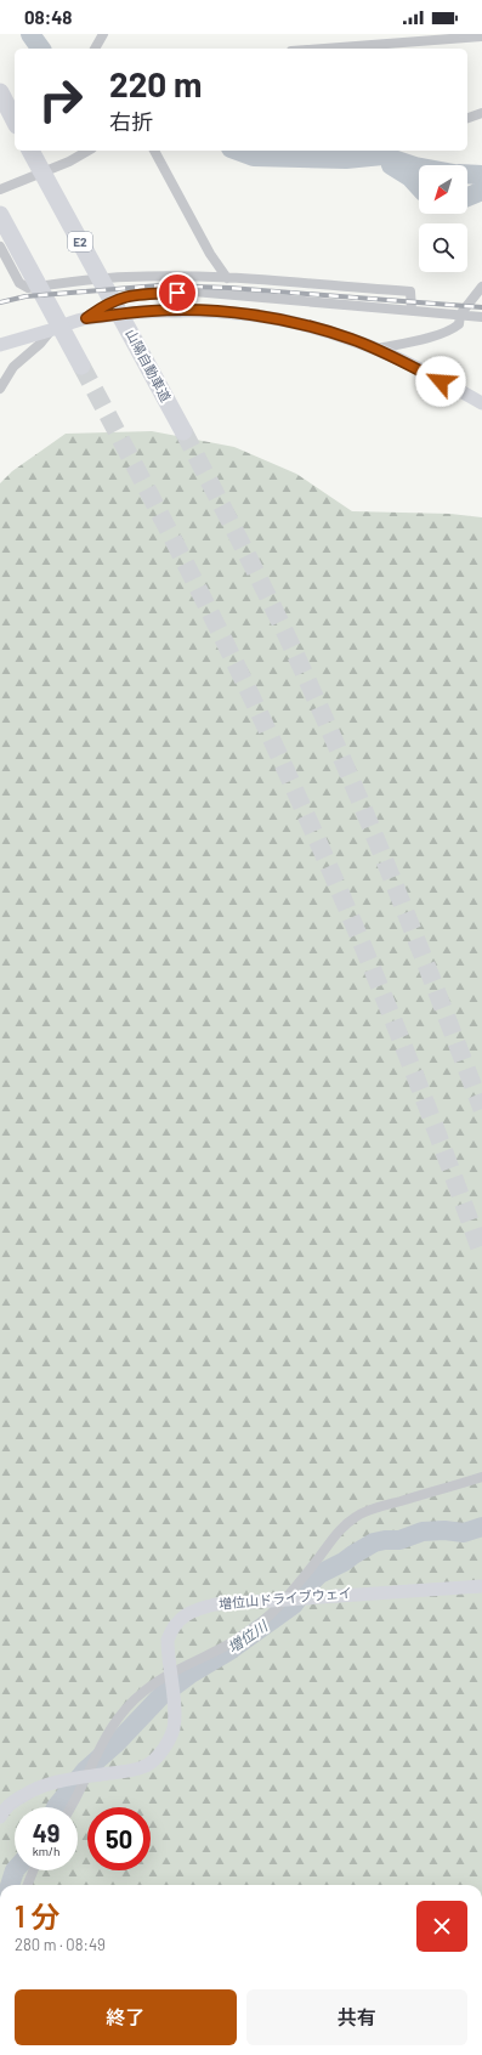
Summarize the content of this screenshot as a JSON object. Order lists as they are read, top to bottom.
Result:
{
  "streets": {
    "highway": ["E2", "山陽自動車道"],
    "street": ["増位山ドライブウェイ"]
  },
  "water": ["増位川"],
  "north": "bottom left",
  "page": {
    "status": "08:48",
    "turn": ["220 m", "右折"],
    "speed": "49 km/h",
    "limit": "50",
    "heading": ["1 分", "280 m · 08:49"],
    "buttons": ["終了", "共有"]
  }
}
